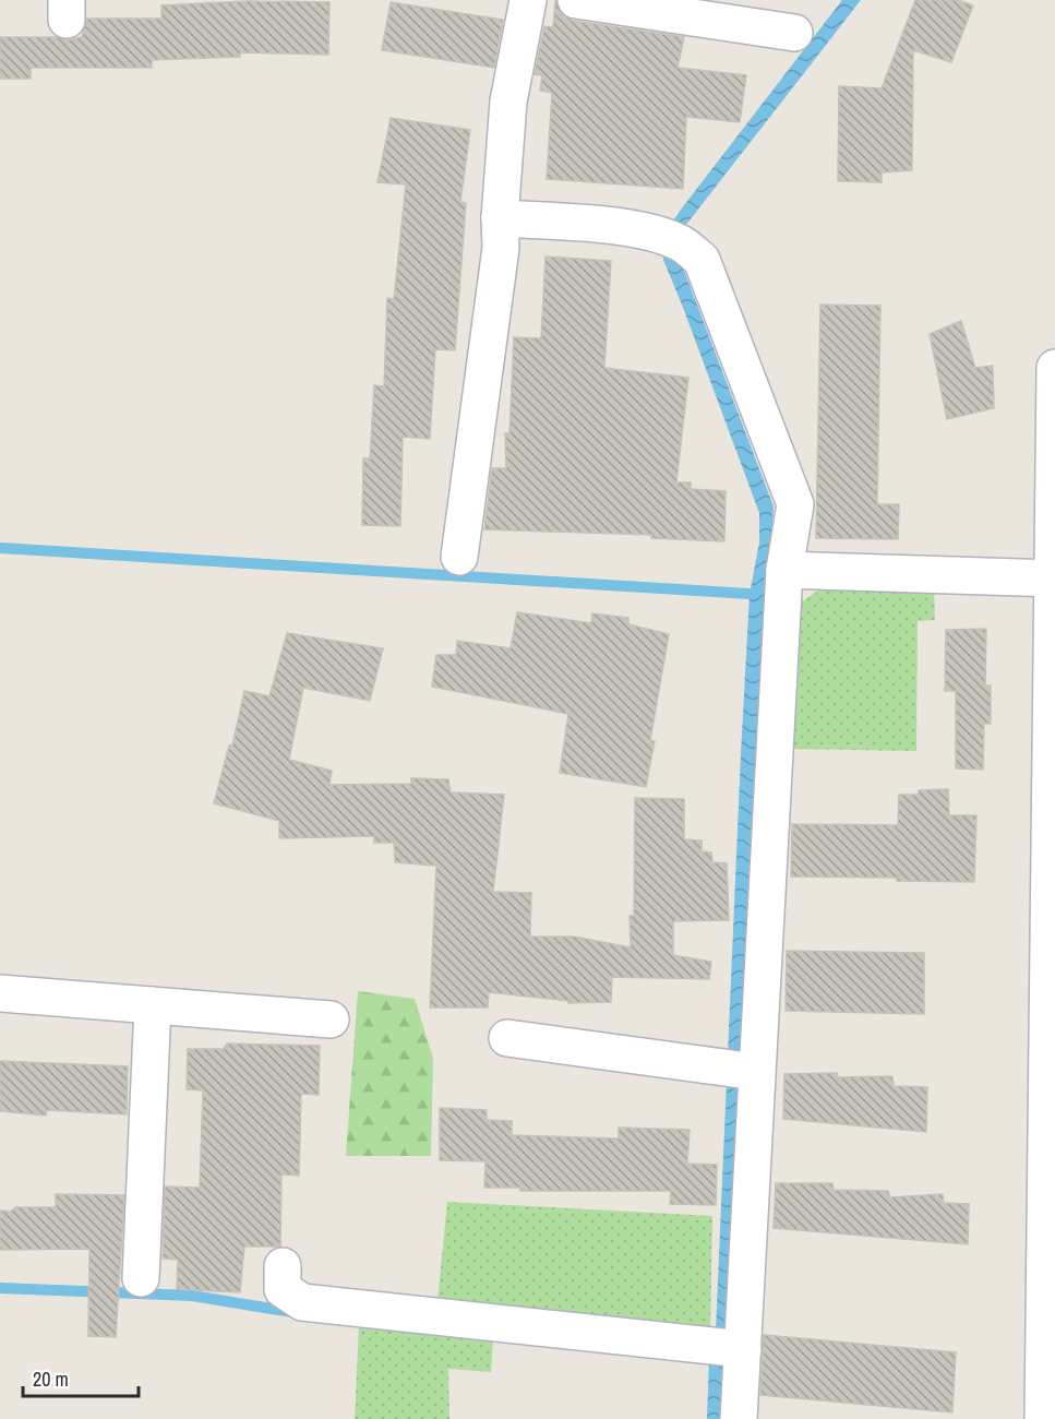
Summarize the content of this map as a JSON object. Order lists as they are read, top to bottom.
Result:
{
  "scale_bar": "20 m"
}
